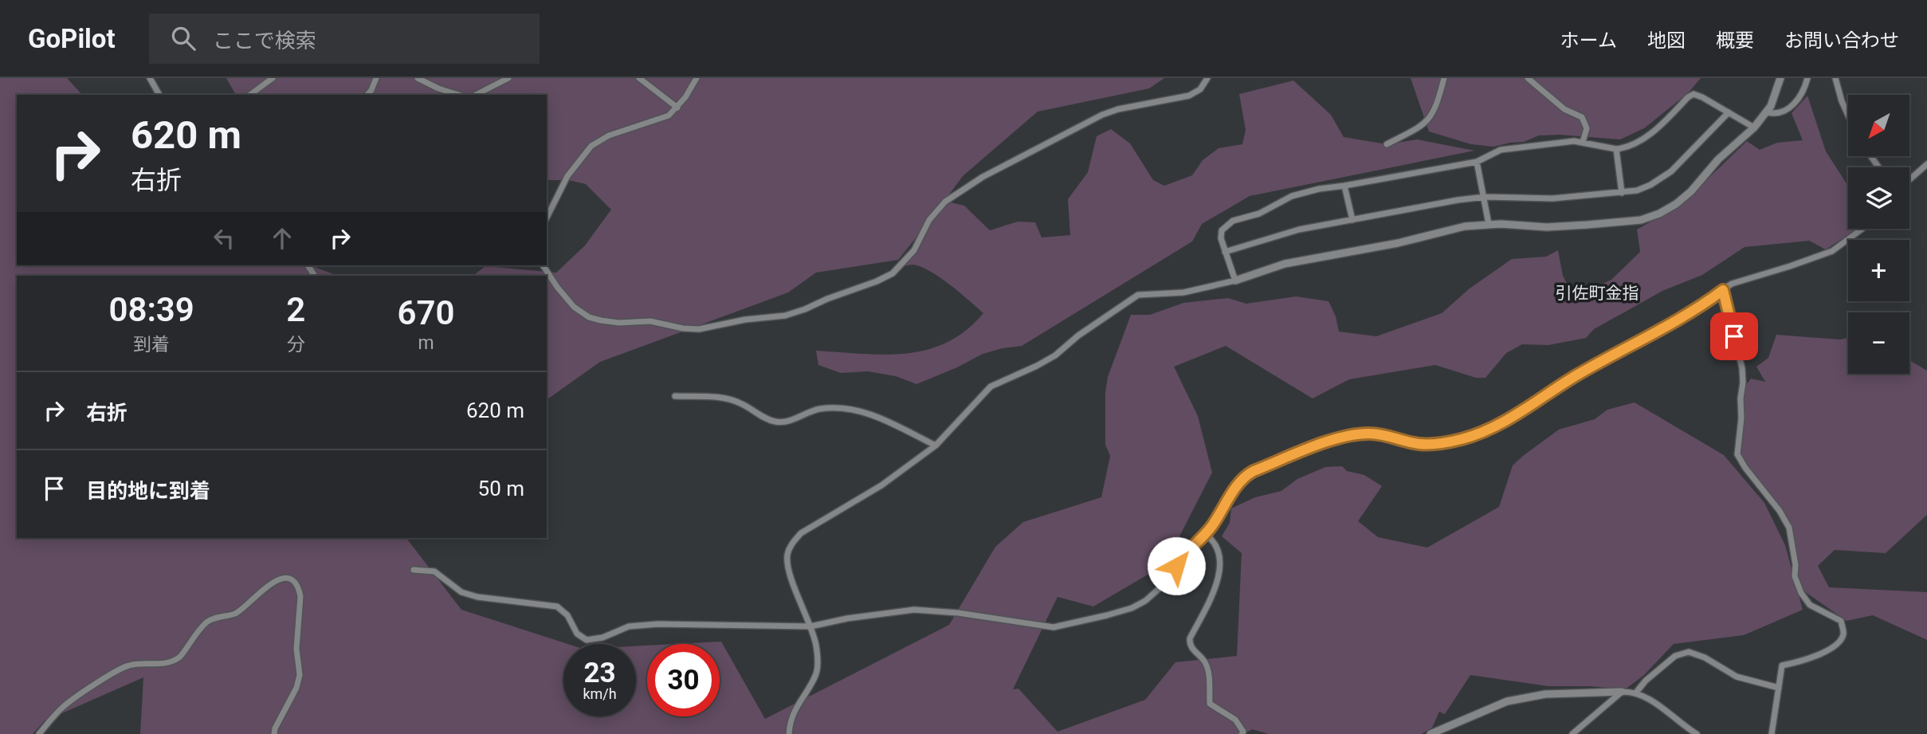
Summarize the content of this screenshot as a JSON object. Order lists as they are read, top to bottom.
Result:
{
  "districts": ["引佐町金指"],
  "north": "bottom left",
  "page": {
    "header": "GoPilot",
    "search": "ここで検索",
    "nav": [
      "ホーム",
      "地図",
      "概要",
      "お問い合わせ"
    ],
    "map_buttons": ["+", "−"],
    "turn": ["620 m", "右折"],
    "eta": [
      "08:39",
      "到着",
      "2",
      "分",
      "670",
      "m"
    ],
    "list": [
      {
        "name": "右折",
        "value": "620 m"
      },
      {
        "name": "目的地に到着",
        "value": "50 m"
      }
    ],
    "speed": "23 km/h",
    "limit": "30"
  }
}
